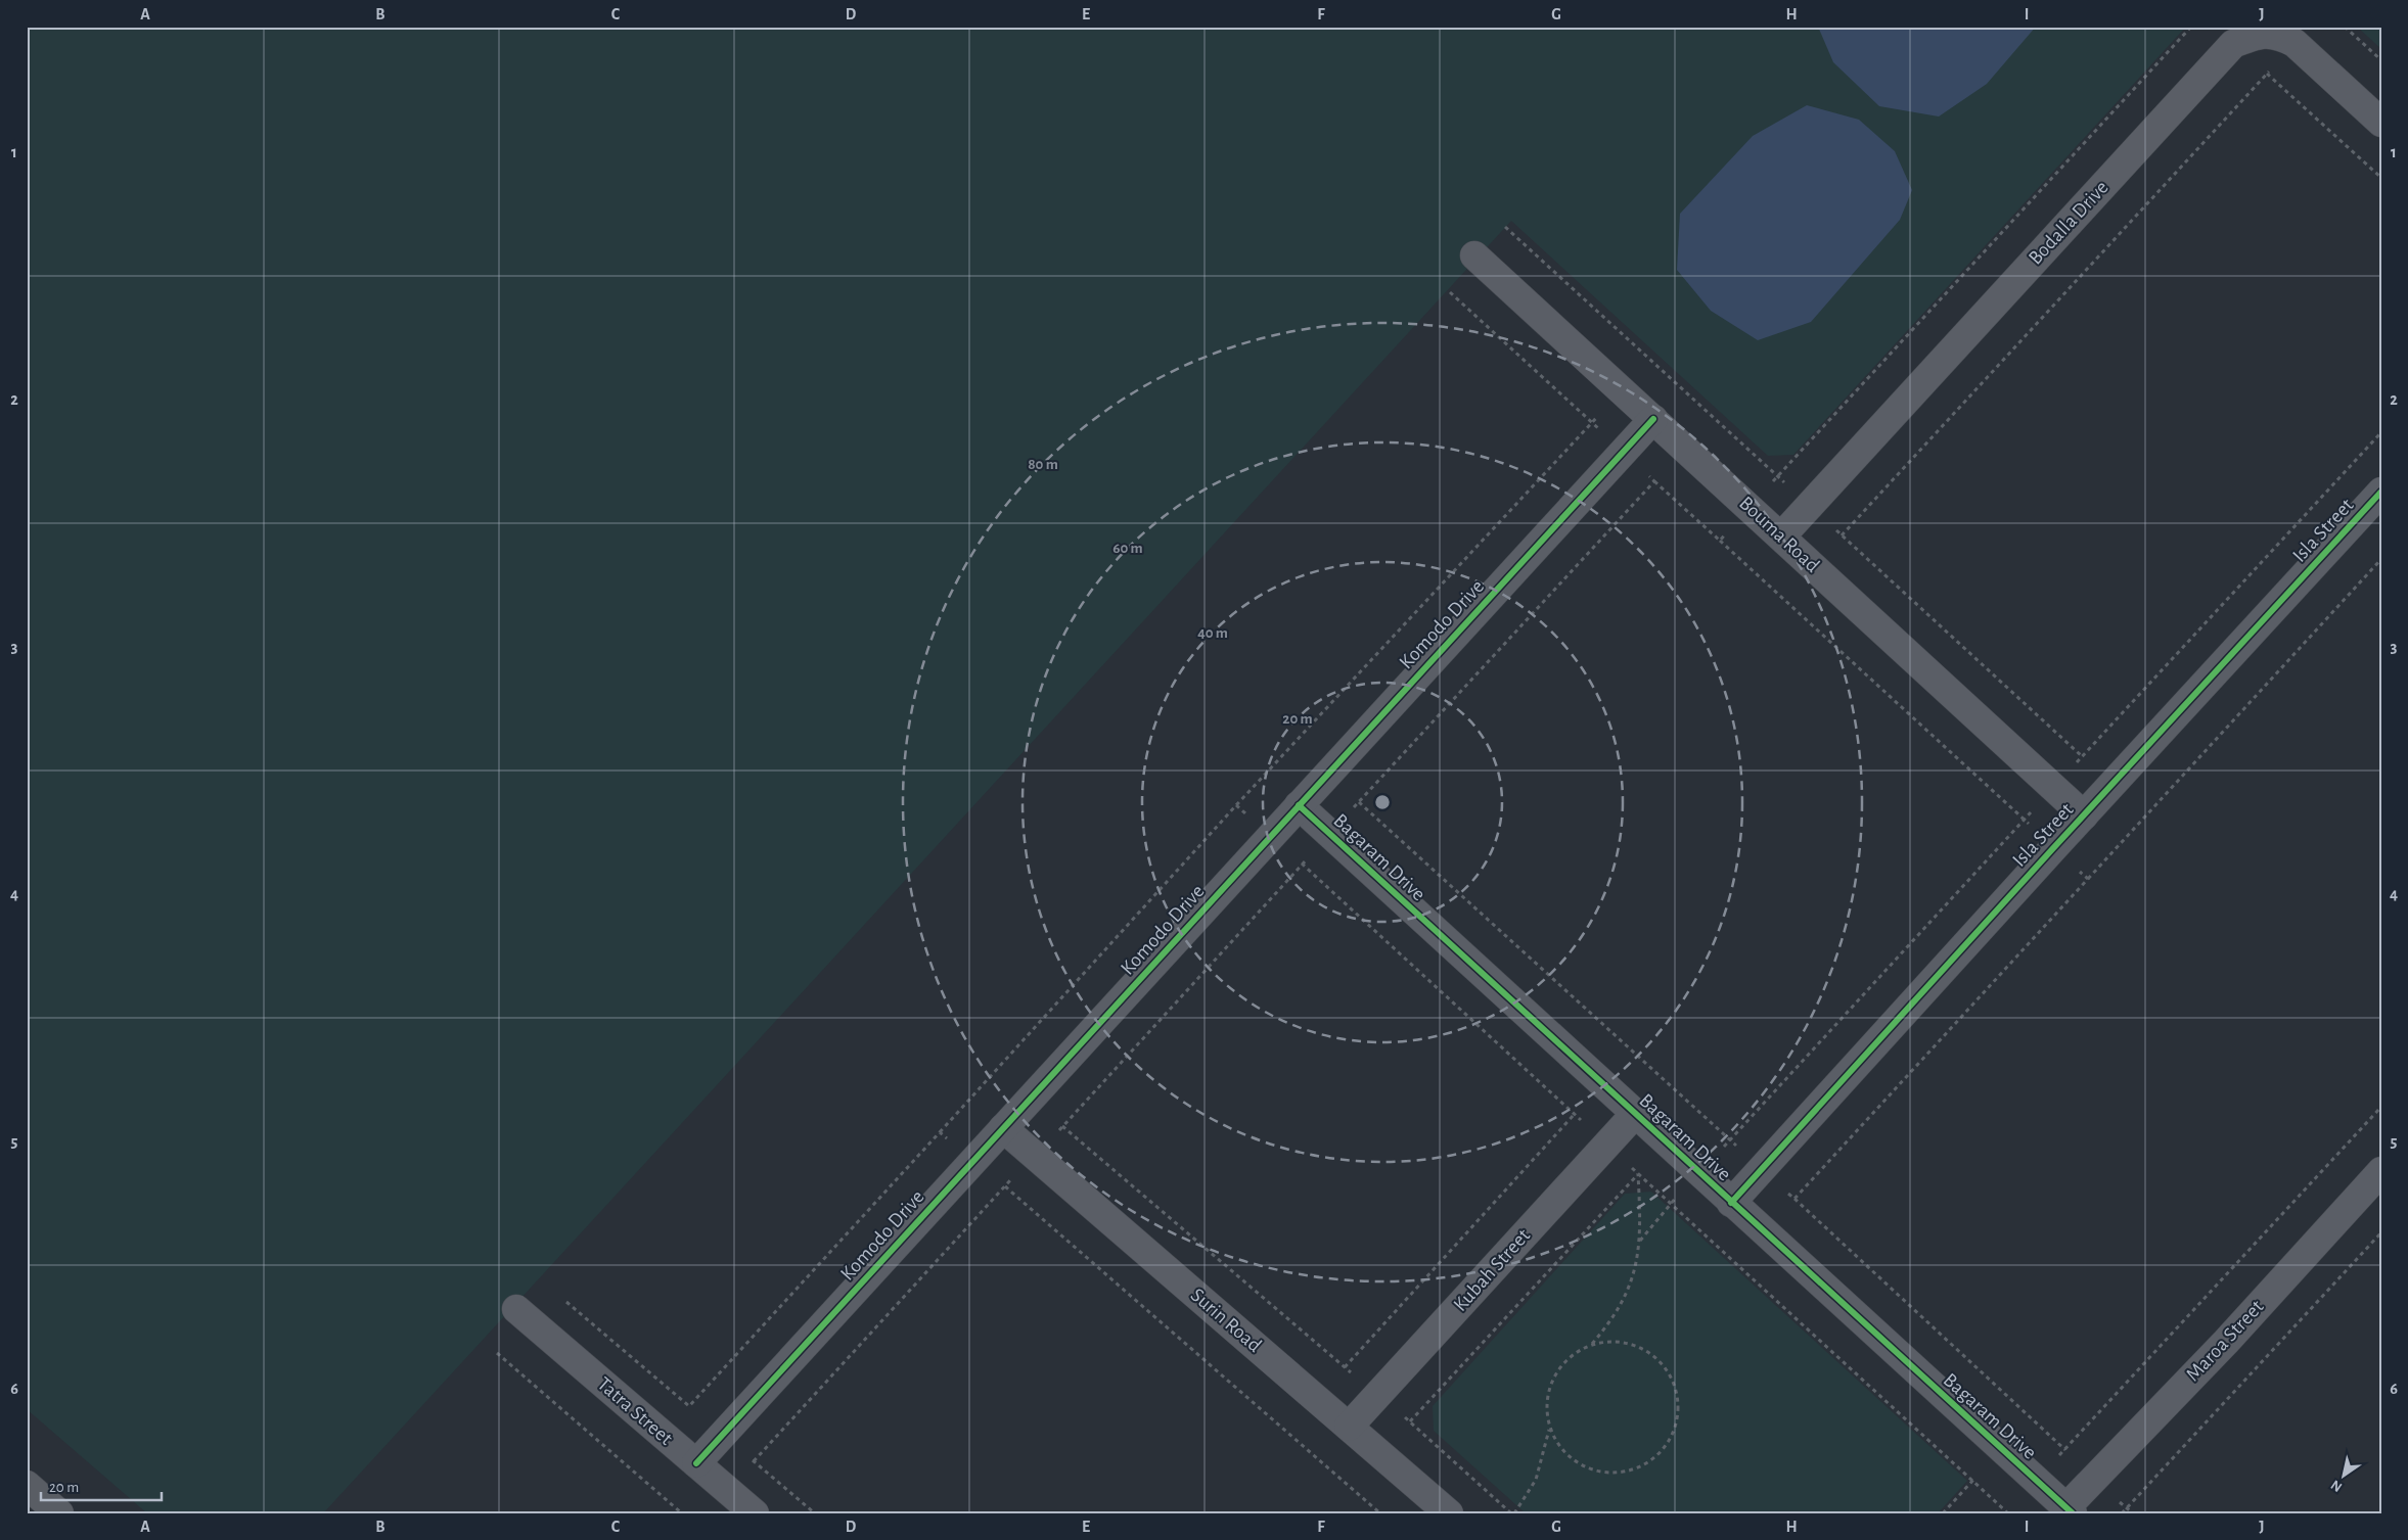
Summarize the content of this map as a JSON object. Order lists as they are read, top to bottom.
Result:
{
  "streets": {
    "street": [
      "Bodalla Drive",
      "Isla Street",
      "Bouma Road",
      "Komodo Drive",
      "Bagaram Drive",
      "Kubah Street",
      "Surin Road",
      "Maroa Street",
      "Tatra Street"
    ]
  },
  "crossings": [
    ["Bodalla Drive", "Bouma Road"],
    ["Isla Street", "Bouma Road"],
    ["Isla Street", "Bagaram Drive"],
    ["Bouma Road", "Komodo Drive"],
    ["Komodo Drive", "Bagaram Drive"],
    ["Komodo Drive", "Surin Road"],
    ["Komodo Drive", "Tatra Street"],
    ["Bagaram Drive", "Kubah Street"],
    ["Bagaram Drive", "Maroa Street"],
    ["Kubah Street", "Surin Road"]
  ],
  "scale_bar": "20 m",
  "north": "bottom left",
  "grid": {
    "columns": [
      "A",
      "B",
      "C",
      "D",
      "E",
      "F",
      "G",
      "H",
      "I",
      "J"
    ],
    "rows": [
      "1",
      "2",
      "3",
      "4",
      "5",
      "6"
    ]
  },
  "rings": [
    "80 m",
    "60 m",
    "40 m",
    "20 m"
  ]
}
